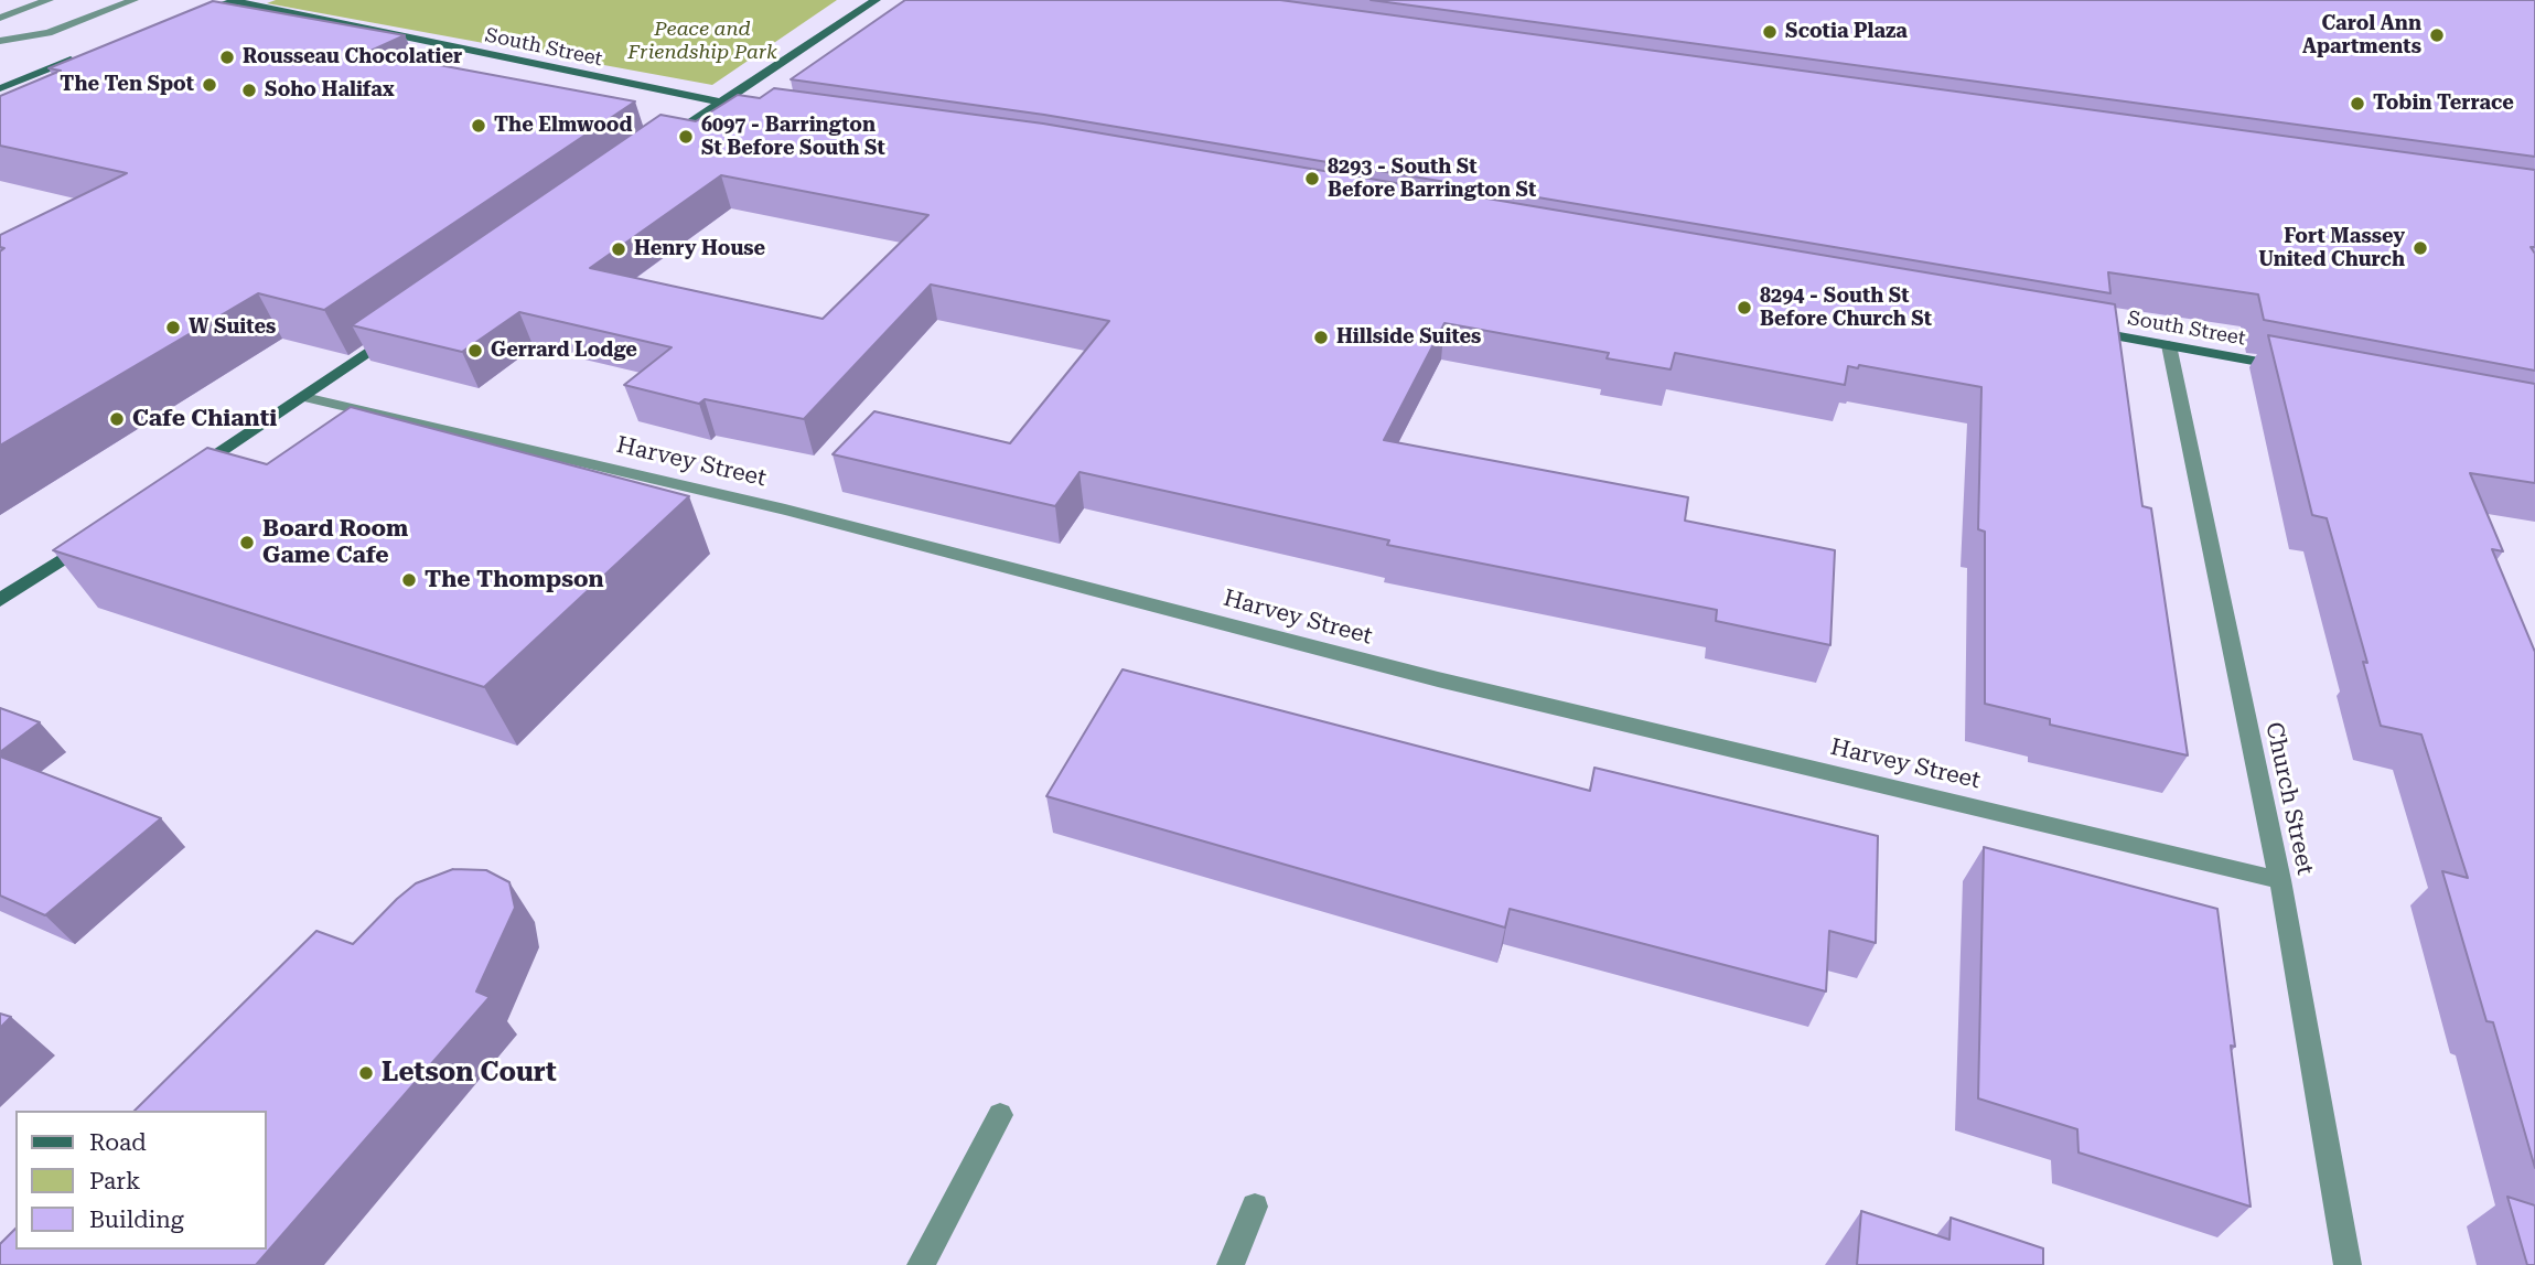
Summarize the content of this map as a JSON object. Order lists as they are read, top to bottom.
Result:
{
  "streets": {
    "street": ["South Street", "Harvey Street", "Church Street"]
  },
  "crossings": [
    ["South Street", "Church Street"],
    ["Harvey Street", "Church Street"]
  ],
  "parks": ["Peace and Friendship Park"],
  "places": [
    "Scotia Plaza",
    "Carol Ann Apartments",
    "Rousseau Chocolatier",
    "The Ten Spot",
    "Soho Halifax",
    "Tobin Terrace",
    "The Elmwood",
    "6097 - Barrington St Before South St",
    "8293 - South St Before Barrington St",
    "Fort Massey United Church",
    "Henry House",
    "8294 - South St Before Church St",
    "W Suites",
    "Hillside Suites",
    "Gerrard Lodge",
    "Cafe Chianti",
    "Board Room Game Cafe",
    "The Thompson",
    "Letson Court"
  ],
  "legend": ["Road", "Park", "Building"]
}
